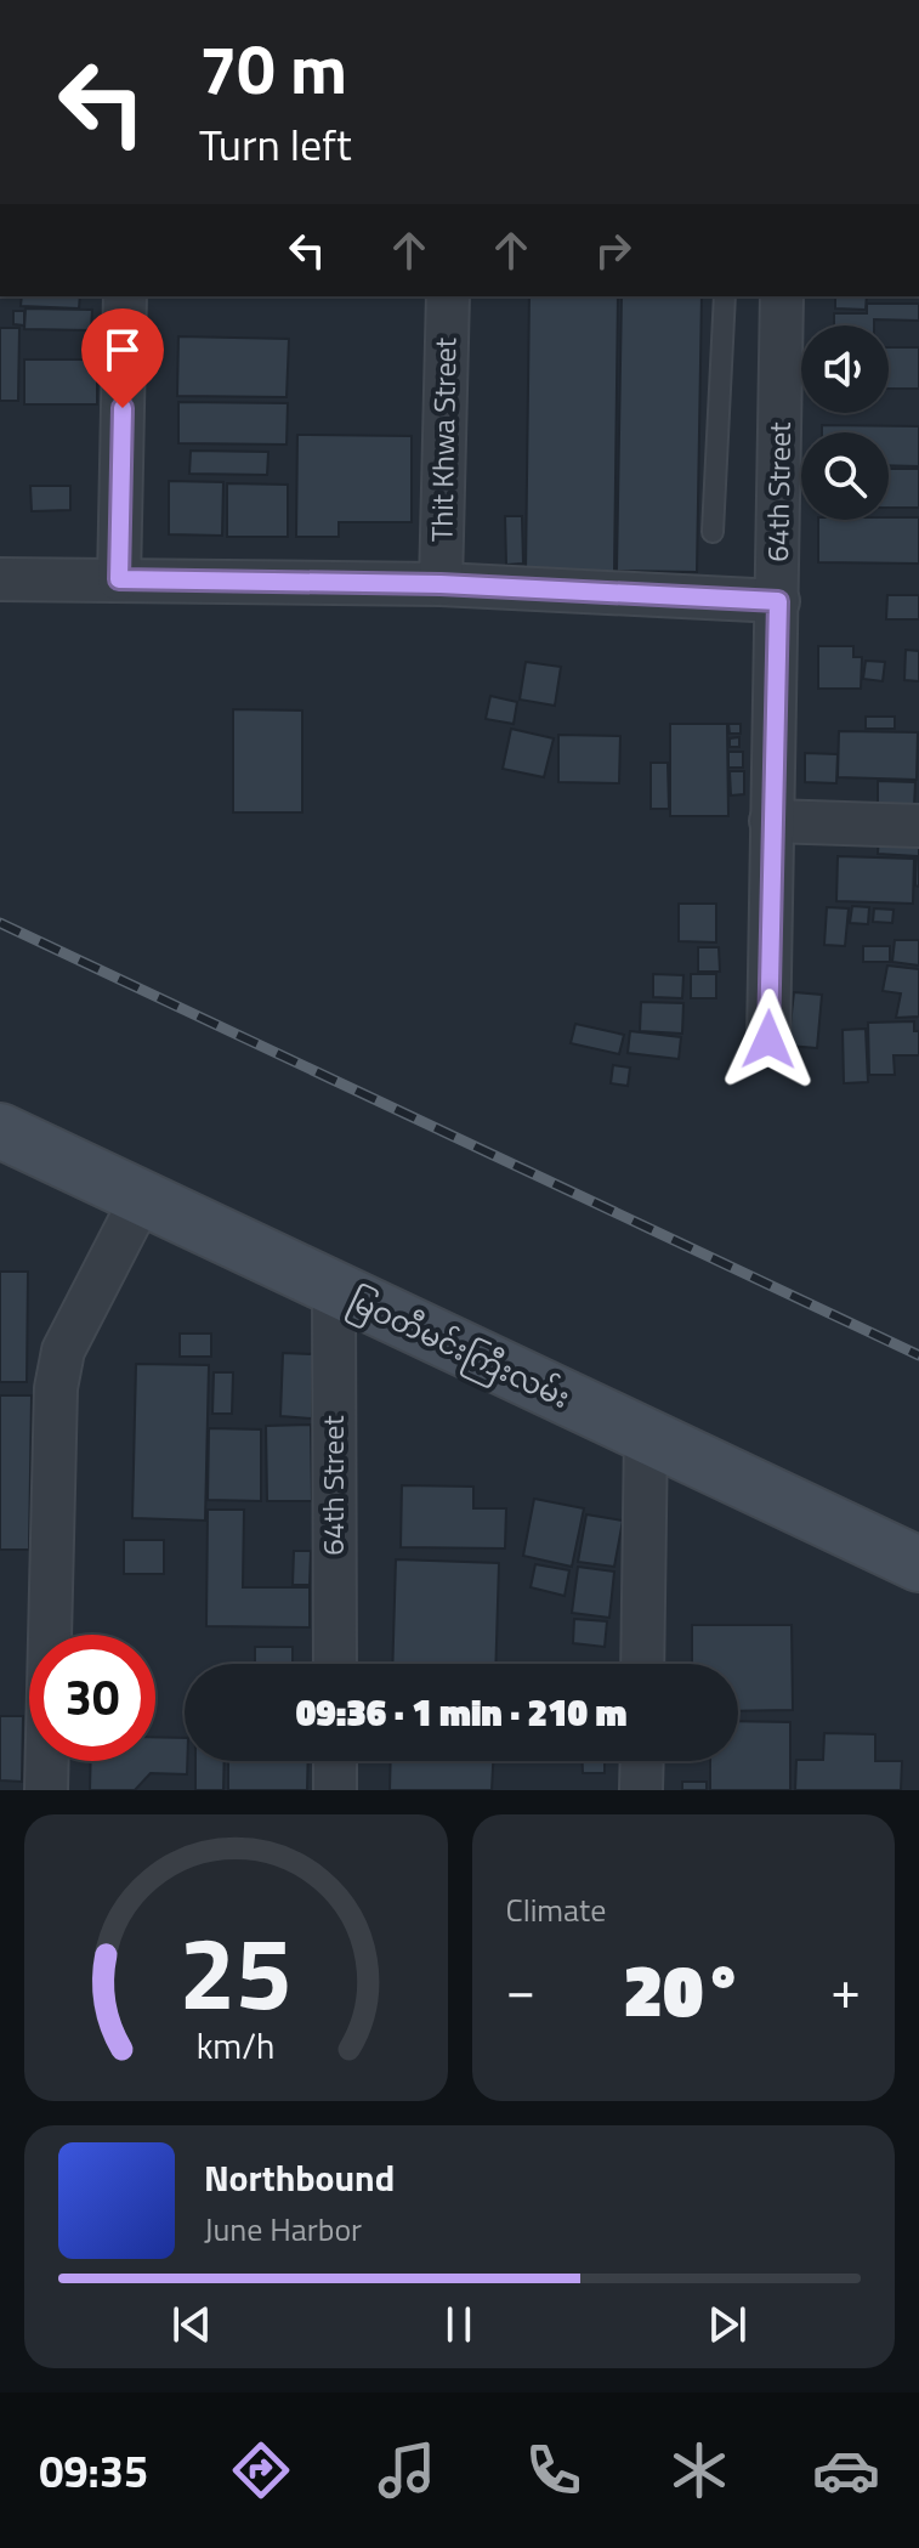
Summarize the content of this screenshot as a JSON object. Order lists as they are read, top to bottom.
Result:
{
  "streets": {
    "main road": ["မြဝတီမင်းကြီးလမ်း"],
    "street": ["Thit Khwa Street", "64th Street"]
  },
  "crossings": [
    ["64th Street", "မြဝတီမင်းကြီးလမ်း"]
  ],
  "page": {
    "turn": ["70 m", "Turn left"],
    "limit": "30",
    "trip": "09:36 · 1 min · 210 m",
    "tile": "Climate",
    "heat": ["−", "20°", "+"],
    "song": ["Northbound", "June Harbor"],
    "tabs": "09:35",
    "gauge": ["25", "km/h"]
  }
}
